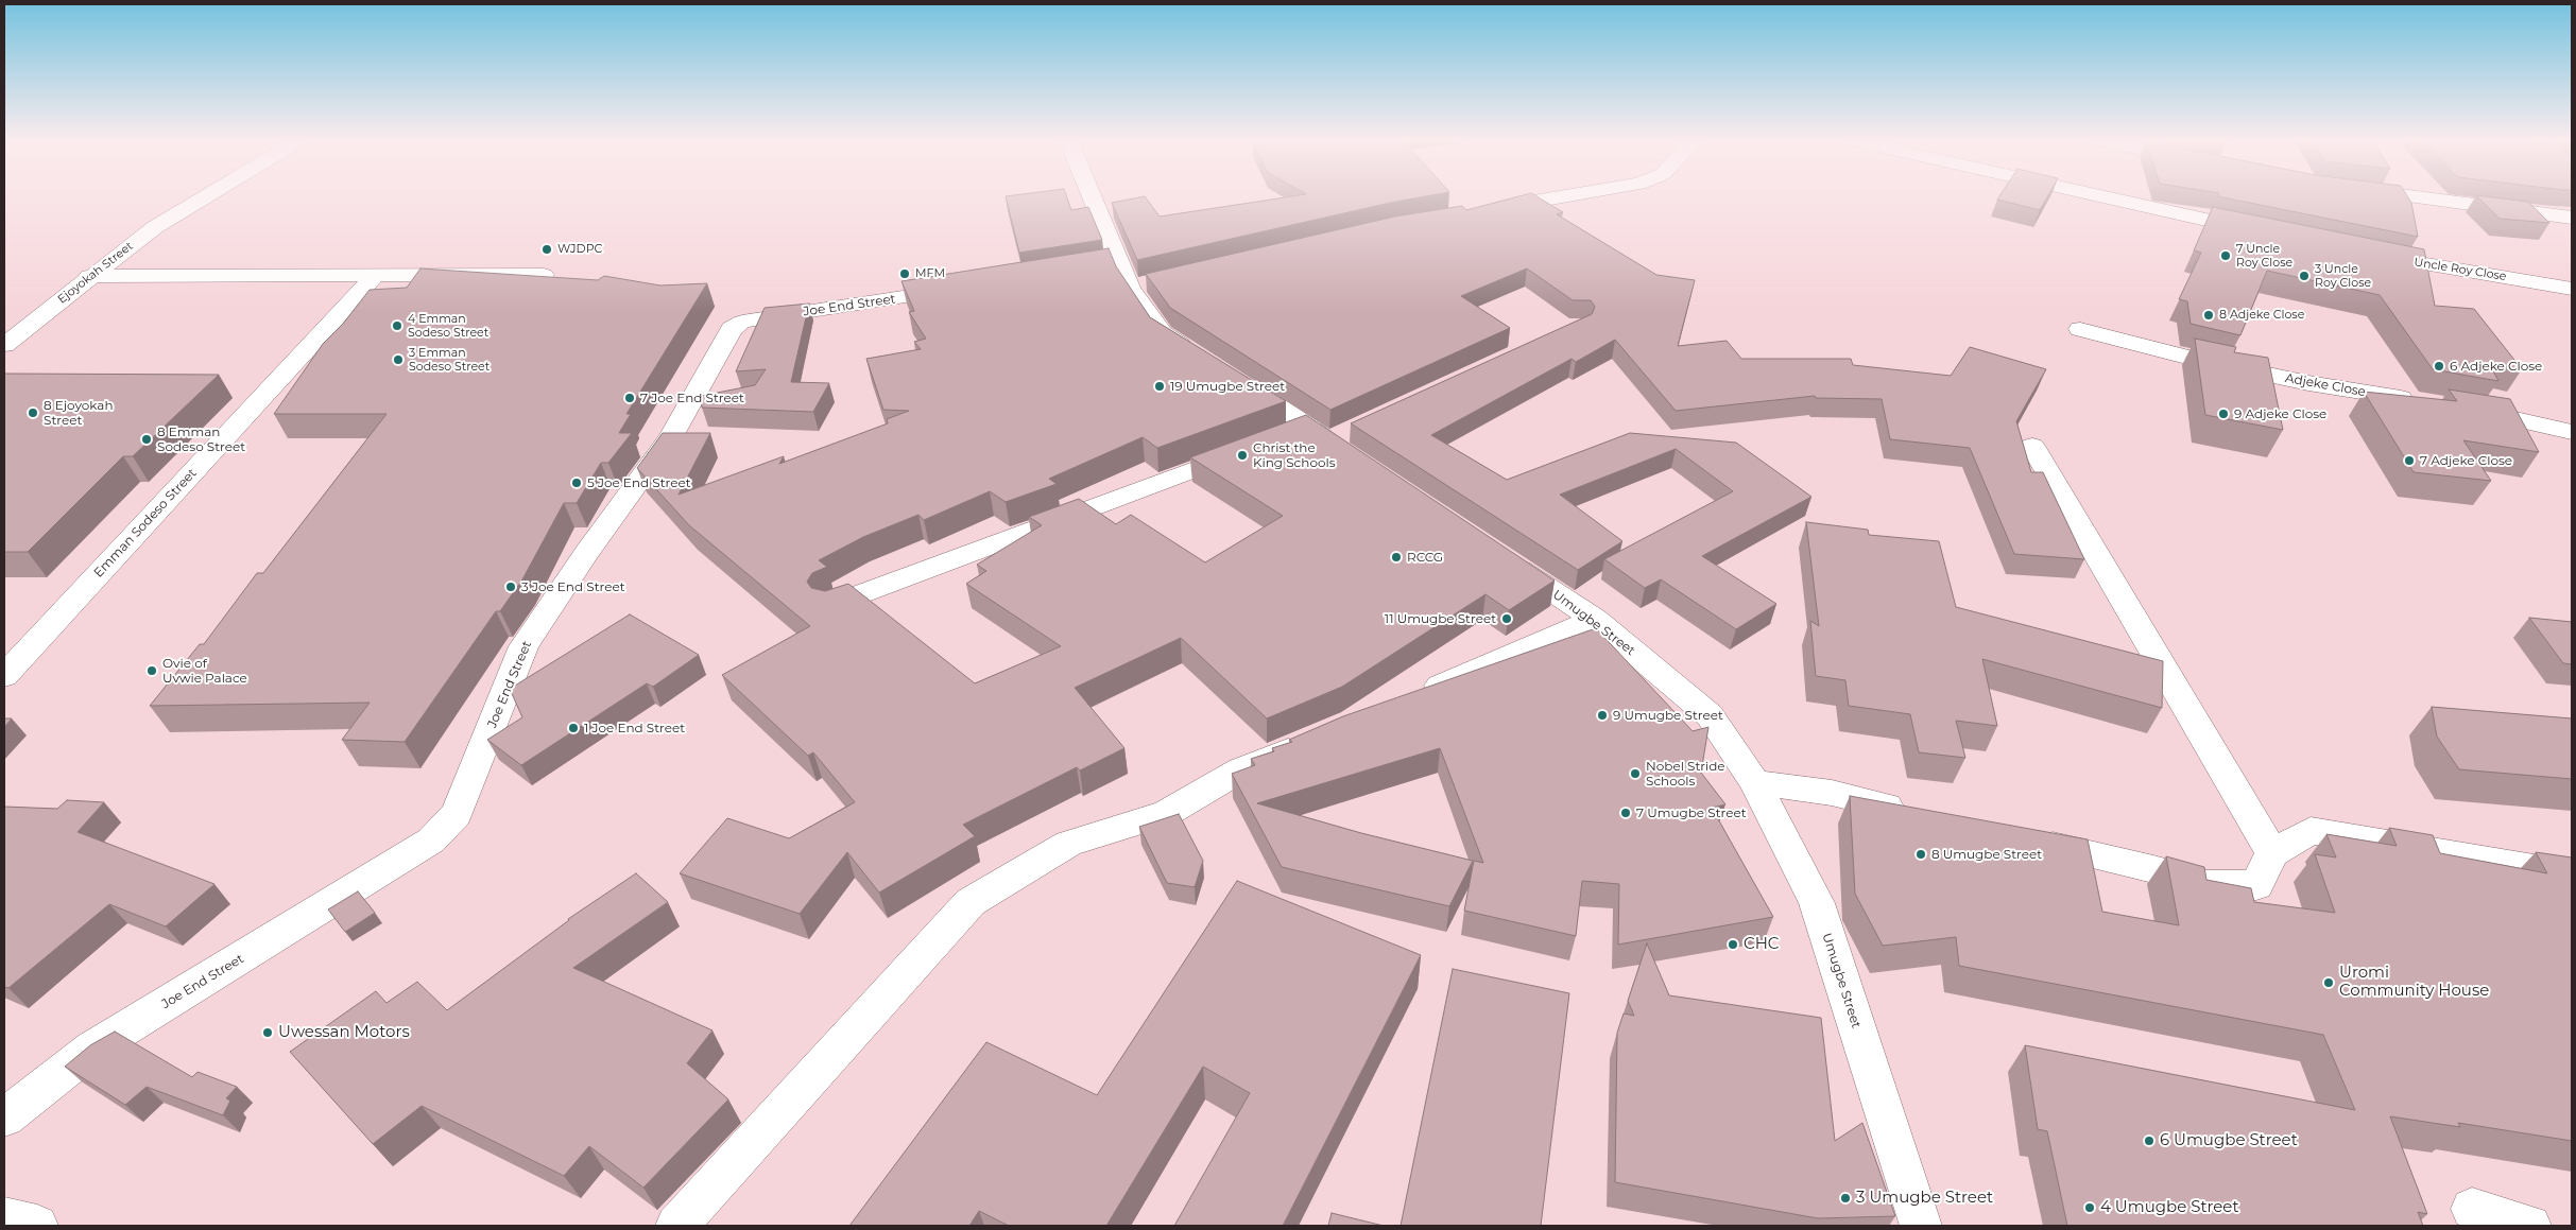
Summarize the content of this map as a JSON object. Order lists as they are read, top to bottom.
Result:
{
  "streets": {
    "street": [
      "Uncle Roy Close",
      "Ejoyokah Street",
      "Joe End Street",
      "Adjeke Close",
      "Emman Sodeso Street",
      "Umugbe Street"
    ]
  },
  "places": [
    "WJDPC",
    "7 Uncle Roy Close",
    "MFM",
    "3 Uncle Roy Close",
    "8 Adjeke Close",
    "4 Emman Sodeso Street",
    "3 Emman Sodeso Street",
    "6 Adjeke Close",
    "19 Umugbe Street",
    "7 Joe End Street",
    "8 Ejoyokah Street",
    "9 Adjeke Close",
    "8 Emman Sodeso Street",
    "Christ the King Schools",
    "7 Adjeke Close",
    "5 Joe End Street",
    "RCCG",
    "3 Joe End Street",
    "11 Umugbe Street",
    "Ovie of Uvwie Palace",
    "9 Umugbe Street",
    "1 Joe End Street",
    "Nobel Stride Schools",
    "7 Umugbe Street",
    "8 Umugbe Street",
    "CHC",
    "Uromi Community House",
    "Uwessan Motors",
    "6 Umugbe Street",
    "3 Umugbe Street",
    "4 Umugbe Street"
  ]
}
